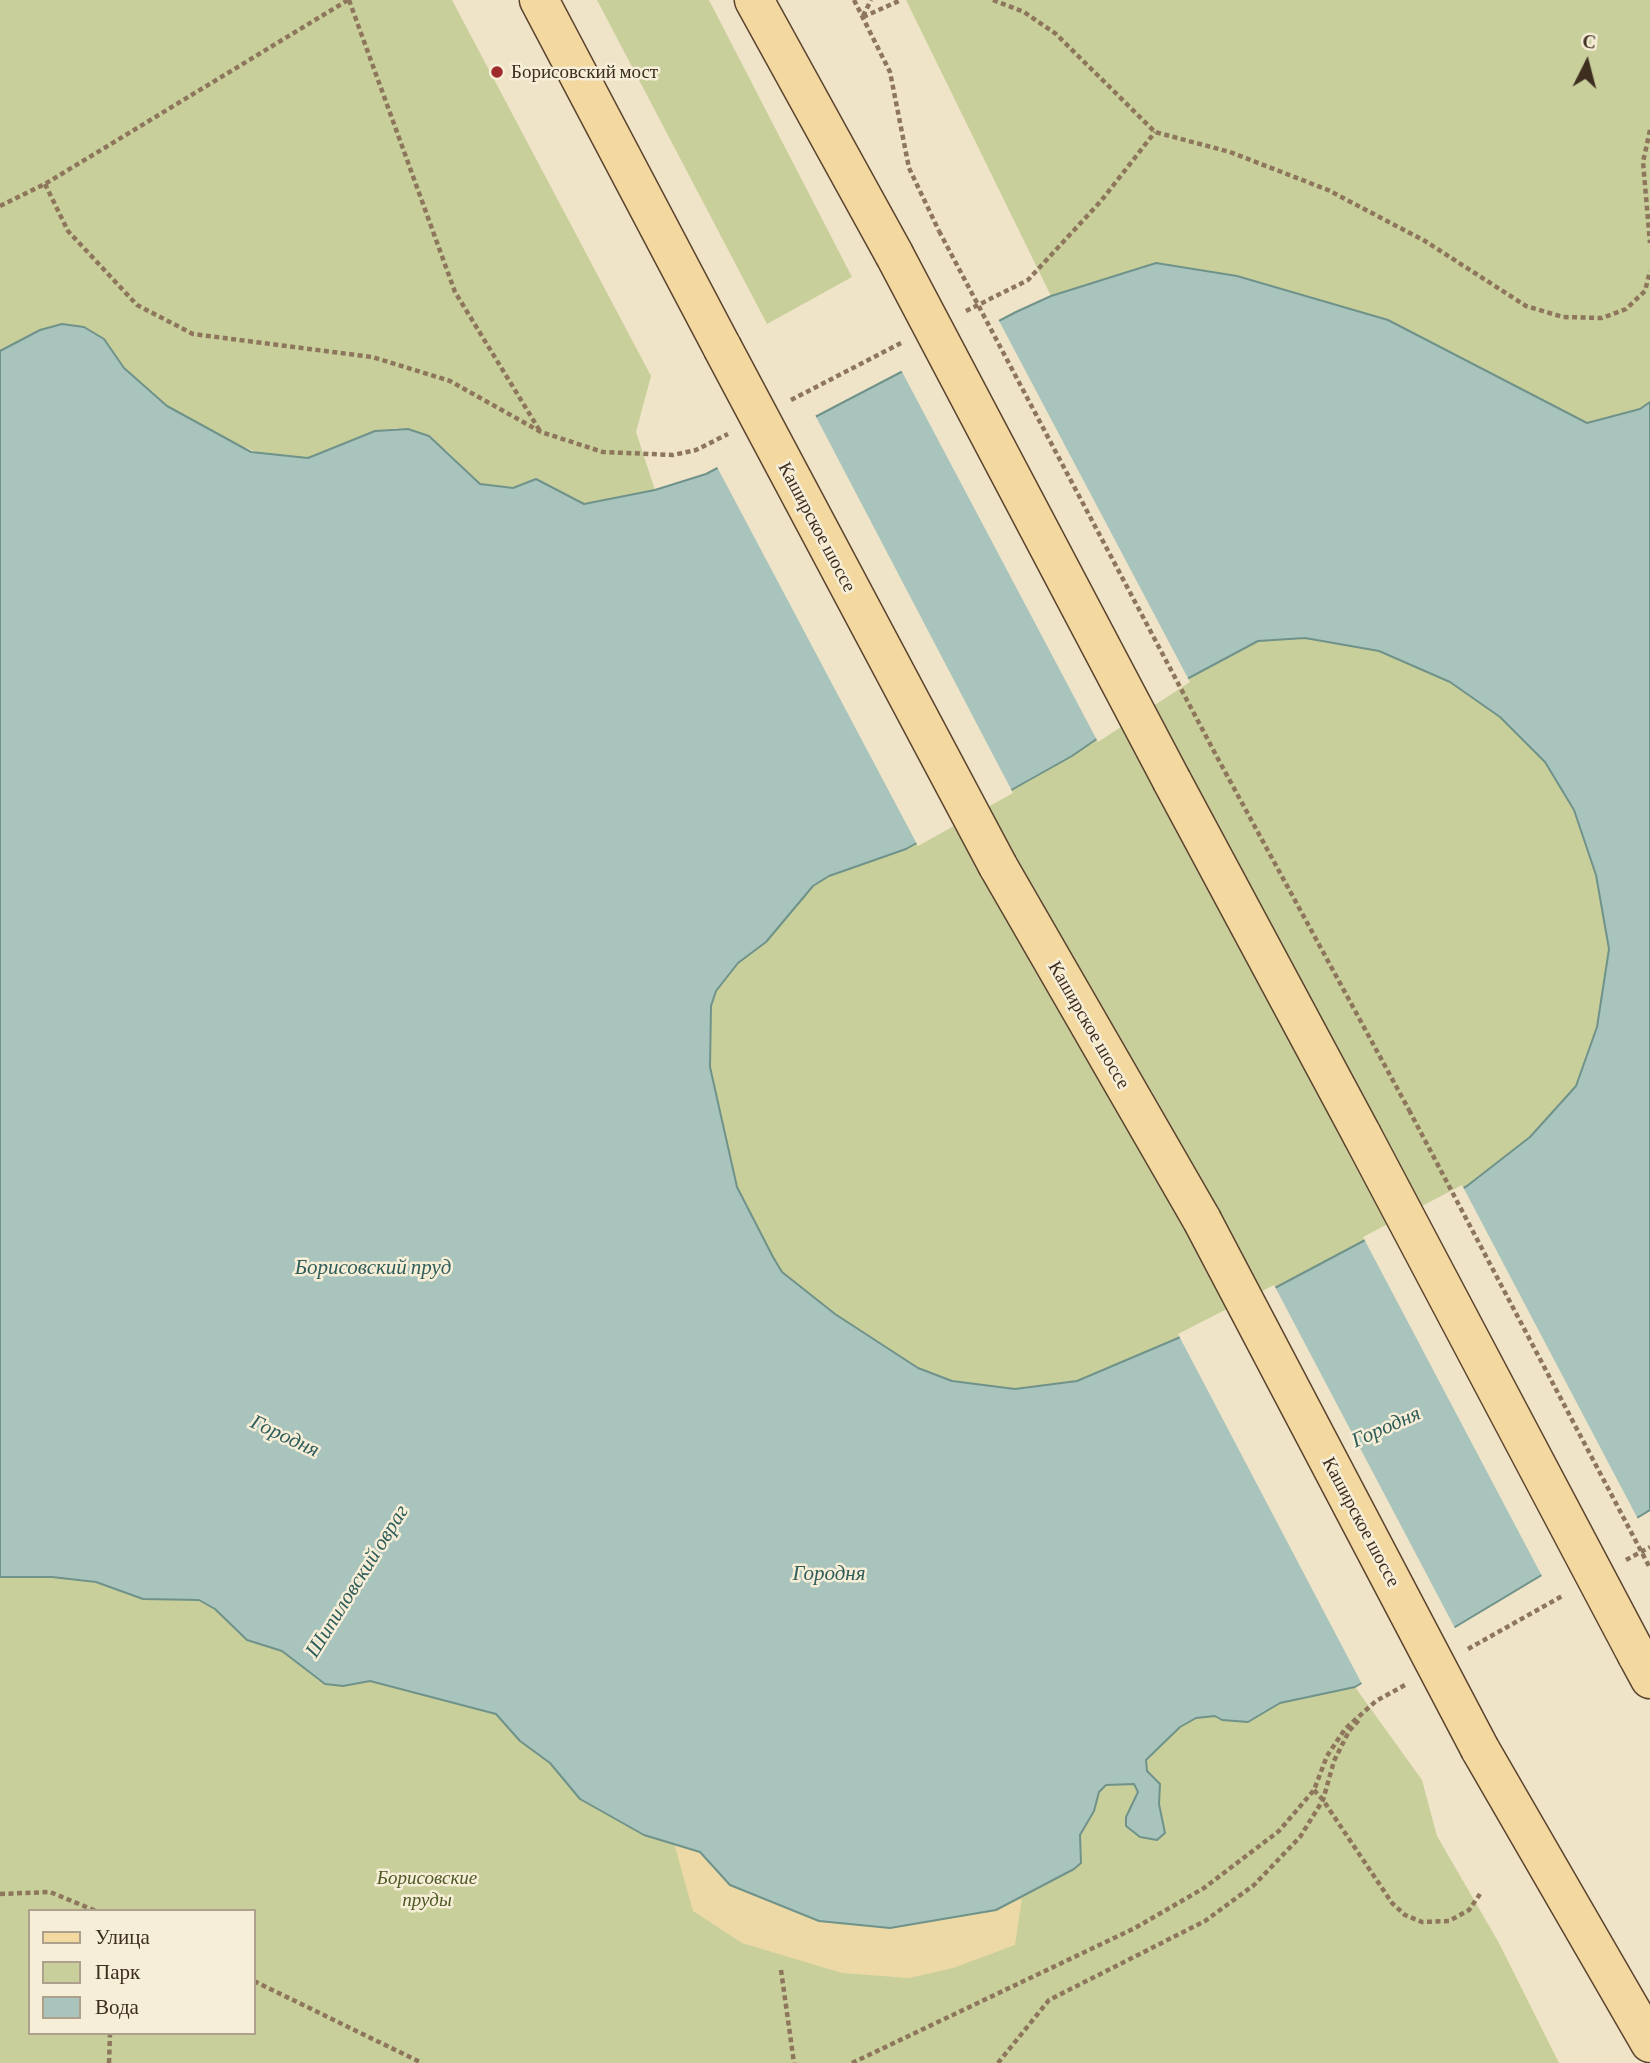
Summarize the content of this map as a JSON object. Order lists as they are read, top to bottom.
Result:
{
  "streets": {
    "main road": ["Каширское шоссе"]
  },
  "water": ["Борисовский пруд", "Городня", "Шипиловский овраг"],
  "parks": ["Борисовские пруды"],
  "places": ["Борисовский мост"],
  "legend": ["Улица", "Парк", "Вода"],
  "north": "top"
}
